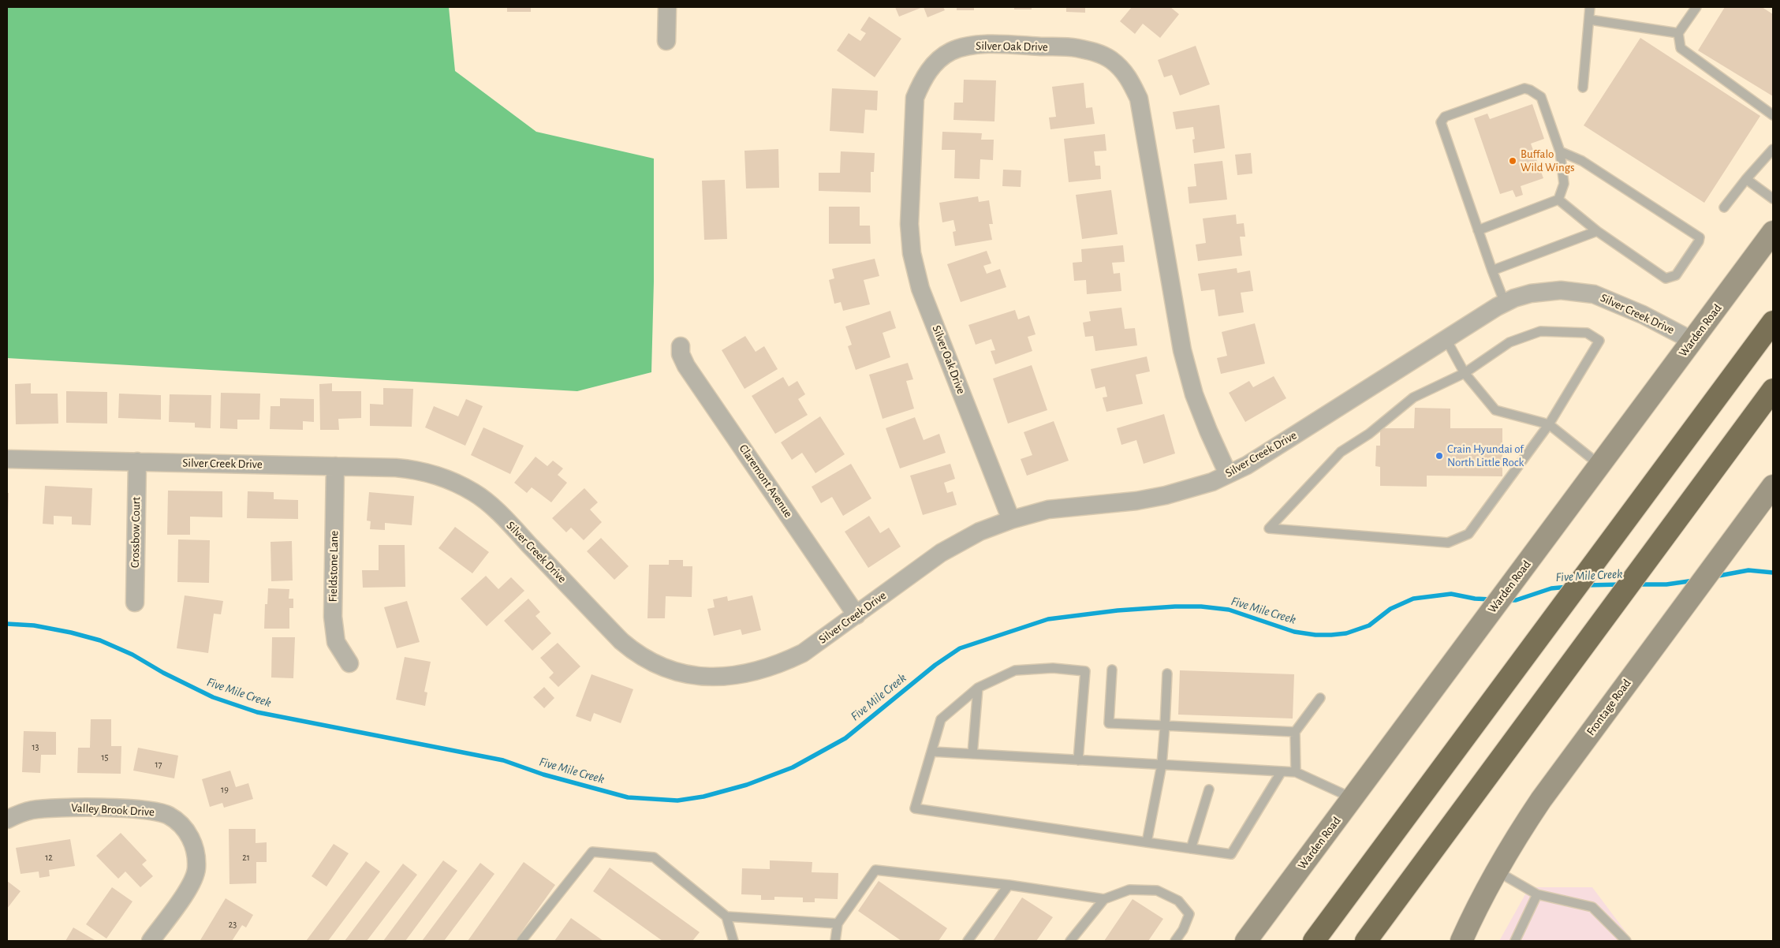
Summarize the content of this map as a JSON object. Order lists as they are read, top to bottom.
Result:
{
  "streets": {
    "main road": ["Warden Road", "Frontage Road"],
    "street": [
      "Silver Oak Drive",
      "Silver Creek Drive",
      "Claremont Avenue",
      "Crossbow Court",
      "Fieldstone Lane",
      "Valley Brook Drive"
    ]
  },
  "crossings": [
    ["Silver Oak Drive", "Silver Creek Drive"],
    ["Silver Creek Drive", "Warden Road"],
    ["Silver Creek Drive", "Claremont Avenue"],
    ["Silver Creek Drive", "Crossbow Court"],
    ["Silver Creek Drive", "Fieldstone Lane"]
  ],
  "water": ["Five Mile Creek"],
  "places": ["Buffalo Wild Wings", "Crain Hyundai of North Little Rock"],
  "house_numbers": [
    "13",
    "15",
    "17",
    "19",
    "12",
    "21",
    "23"
  ]
}
